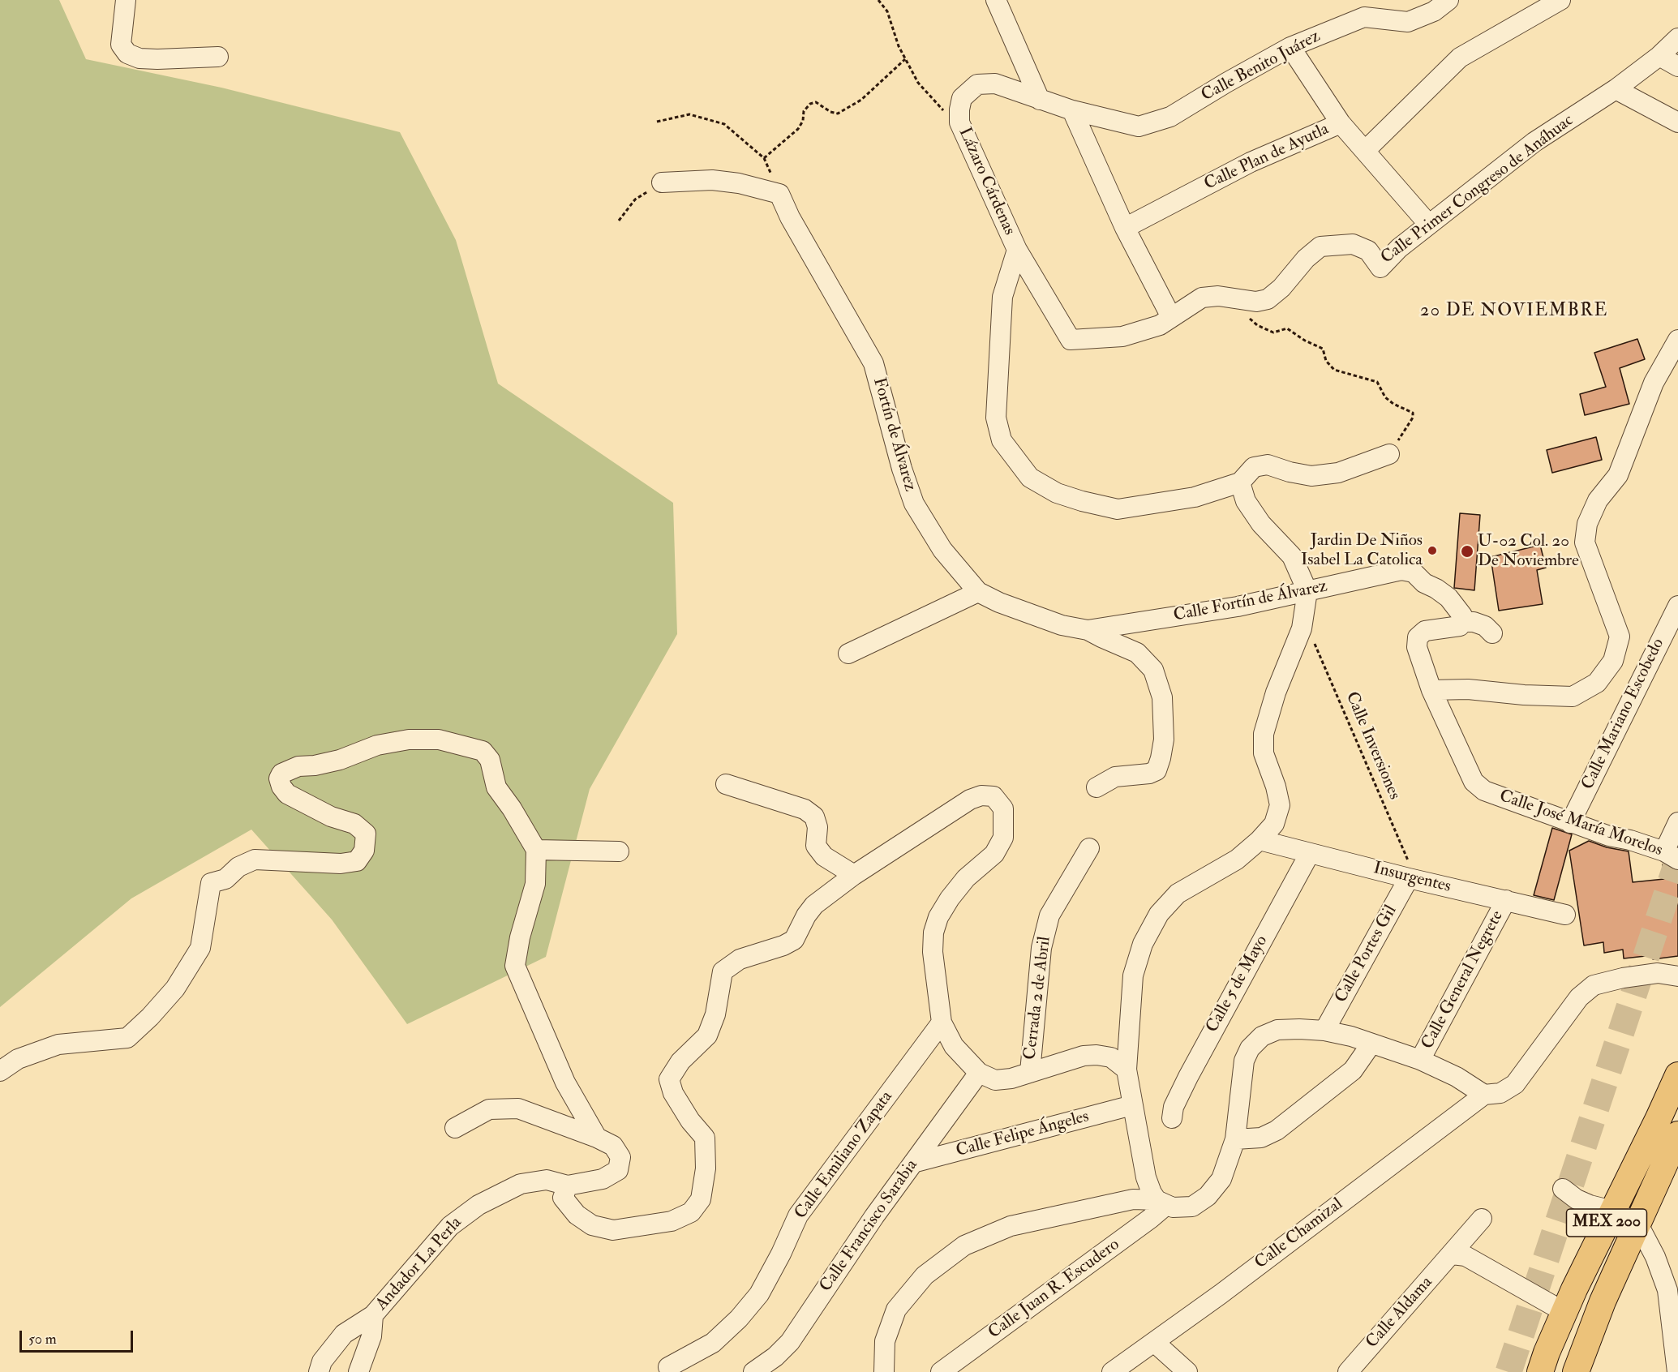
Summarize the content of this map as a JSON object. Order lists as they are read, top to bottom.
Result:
{
  "streets": {
    "main road": ["MEX 200"],
    "street": [
      "Calle Benito Juárez",
      "Calle Plan de Ayutla",
      "Lázaro Cárdenas",
      "Calle Primer Congreso de Anáhuac",
      "Fortín de Álvarez",
      "Calle Fortín de Álvarez",
      "Calle Mariano Escobedo",
      "Calle José María Morelos",
      "Insurgentes",
      "Calle Portes Gil",
      "Calle General Negrete",
      "Calle 5 de Mayo",
      "Cerrada 2 de Abril",
      "Calle Felipe Ángeles",
      "Calle Emiliano Zapata",
      "Calle Francisco Sarabia",
      "Calle Chamizal",
      "Andador La Perla",
      "Calle Juan R. Escudero",
      "Calle Aldama"
    ],
    "path": ["Calle Inversiones"]
  },
  "crossings": [
    ["Calle Benito Juárez", "Lázaro Cárdenas"],
    ["Calle Plan de Ayutla", "Calle Primer Congreso de Anáhuac"],
    ["Fortín de Álvarez", "Calle Fortín de Álvarez"],
    ["Calle Fortín de Álvarez", "Calle José María Morelos"],
    ["Calle Mariano Escobedo", "Calle José María Morelos"],
    ["Calle Inversiones", "Insurgentes"],
    ["Calle Inversiones", "Calle Portes Gil"],
    ["Insurgentes", "Calle Portes Gil"],
    ["Insurgentes", "Calle General Negrete"],
    ["Insurgentes", "Calle 5 de Mayo"],
    ["Calle Felipe Ángeles", "Calle Francisco Sarabia"]
  ],
  "districts": ["20 DE NOVIEMBRE"],
  "places": ["Jardin De Niños Isabel La Catolica", "U-02 Col. 20 De Noviembre"],
  "scale_bar": "50 m"
}
